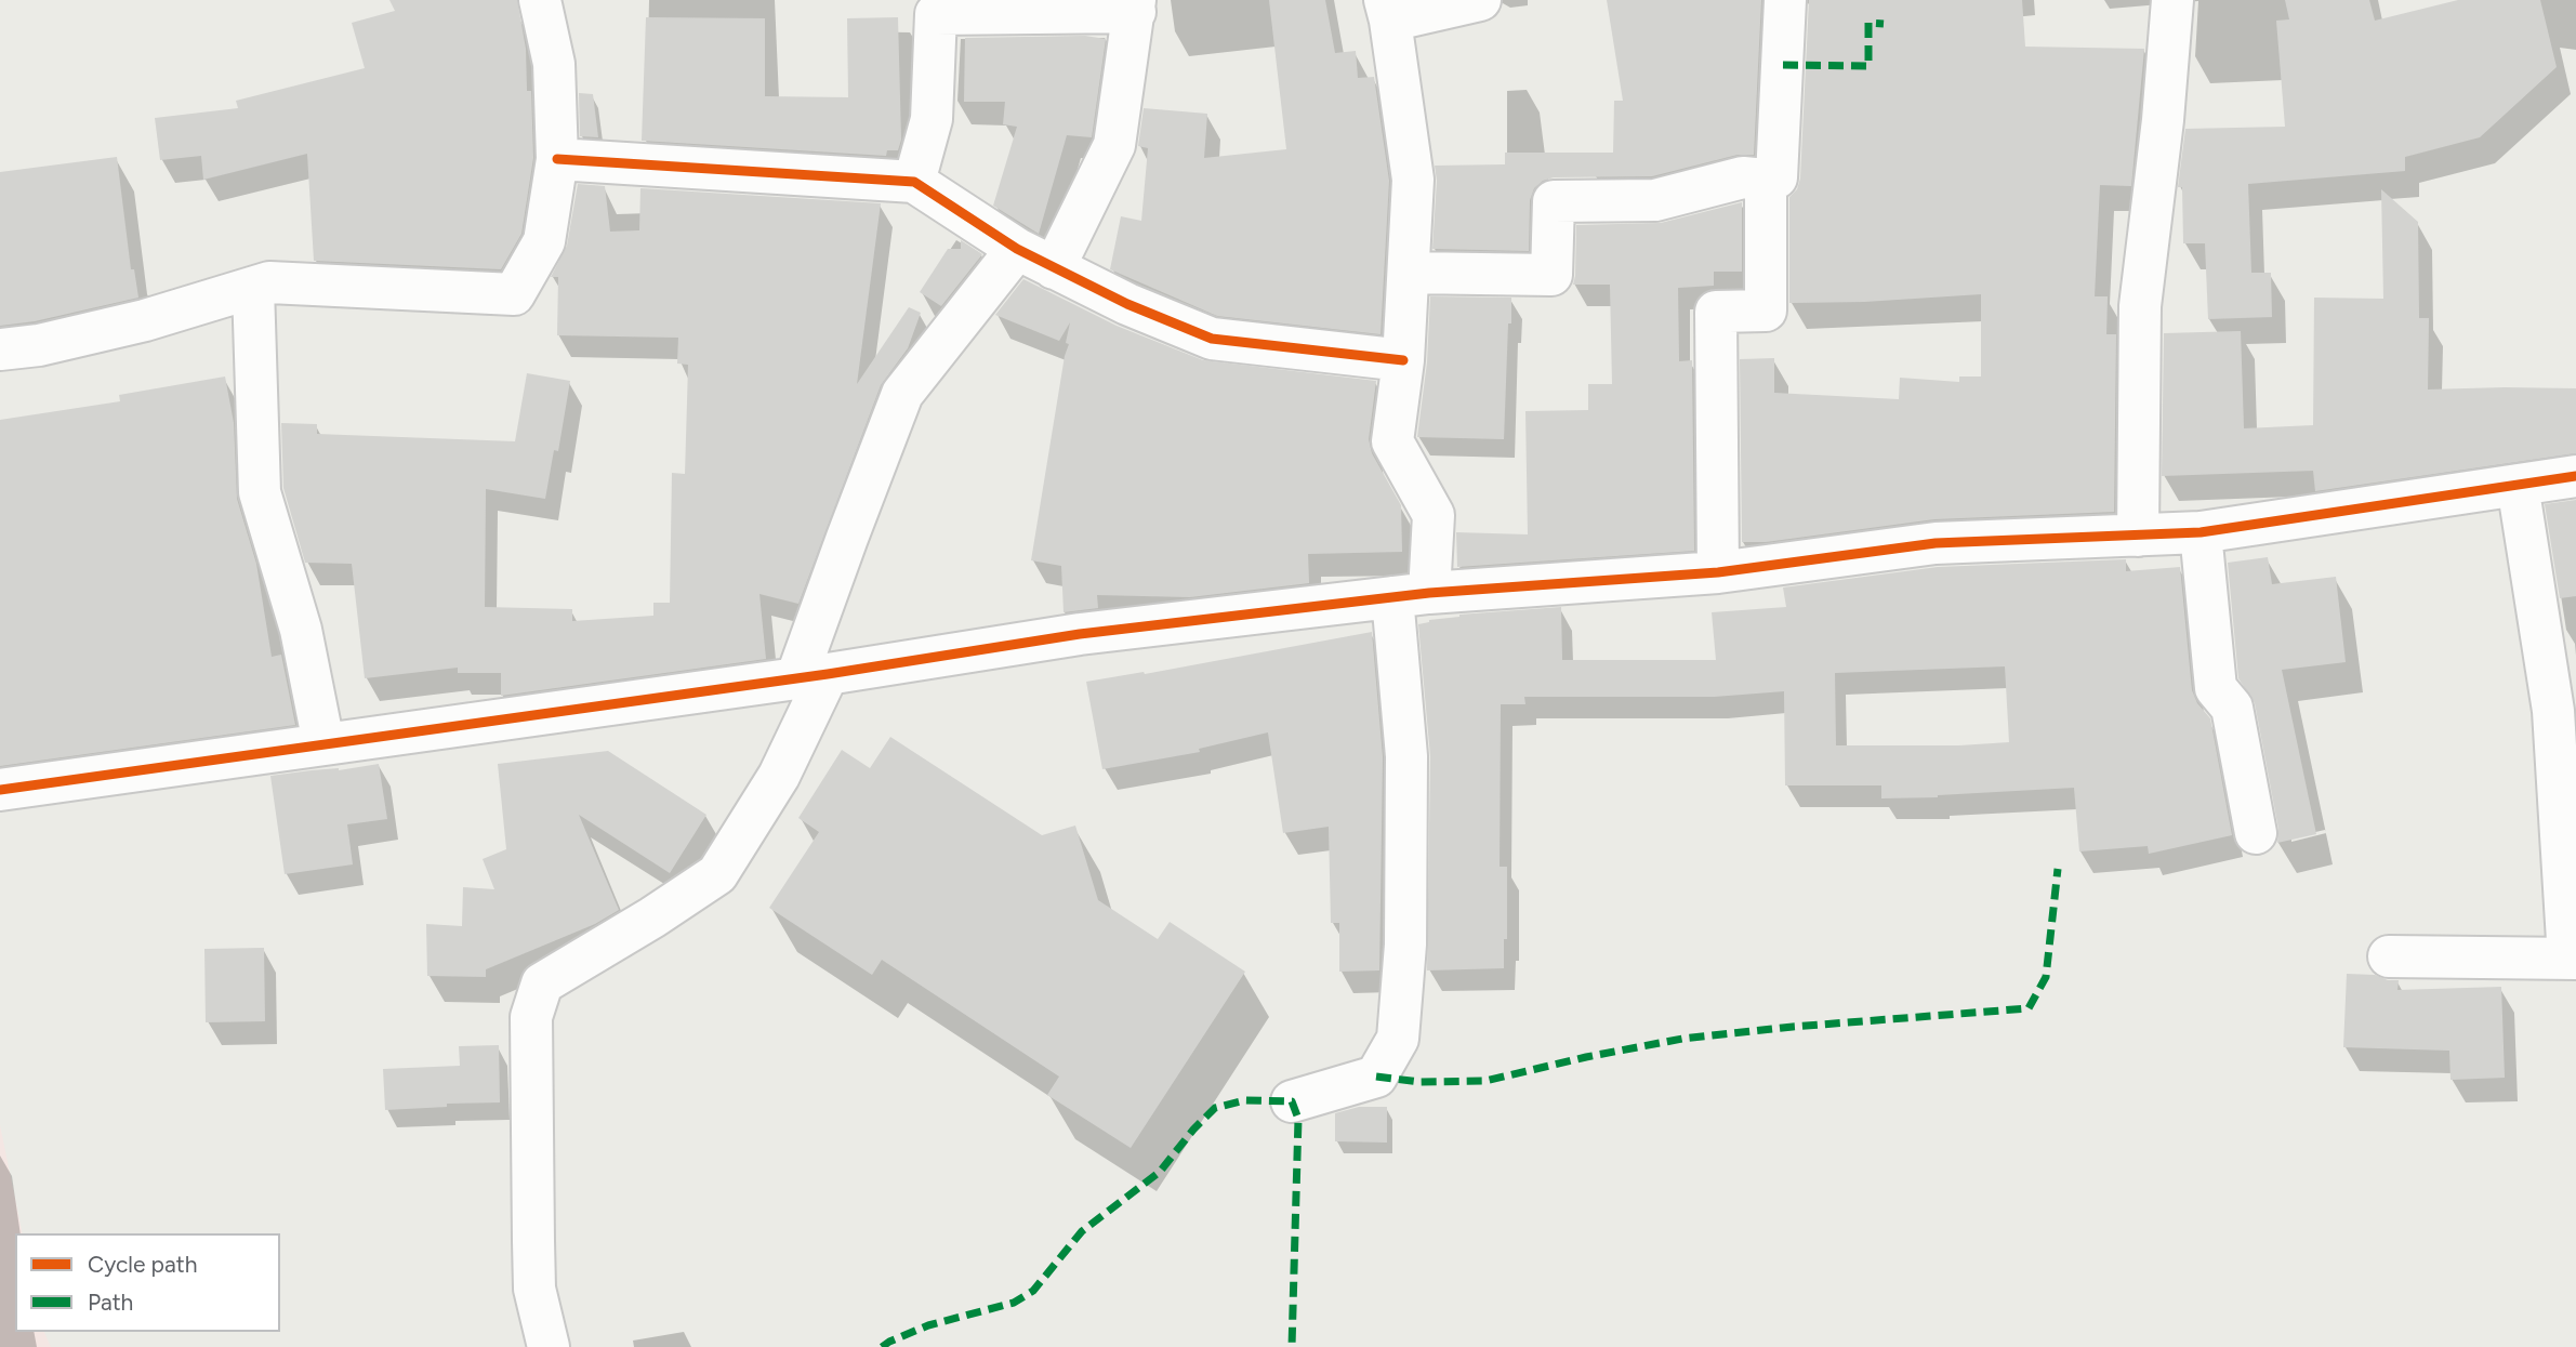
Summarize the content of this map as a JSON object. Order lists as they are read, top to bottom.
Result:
{
  "legend": ["Cycle path", "Path"]
}
